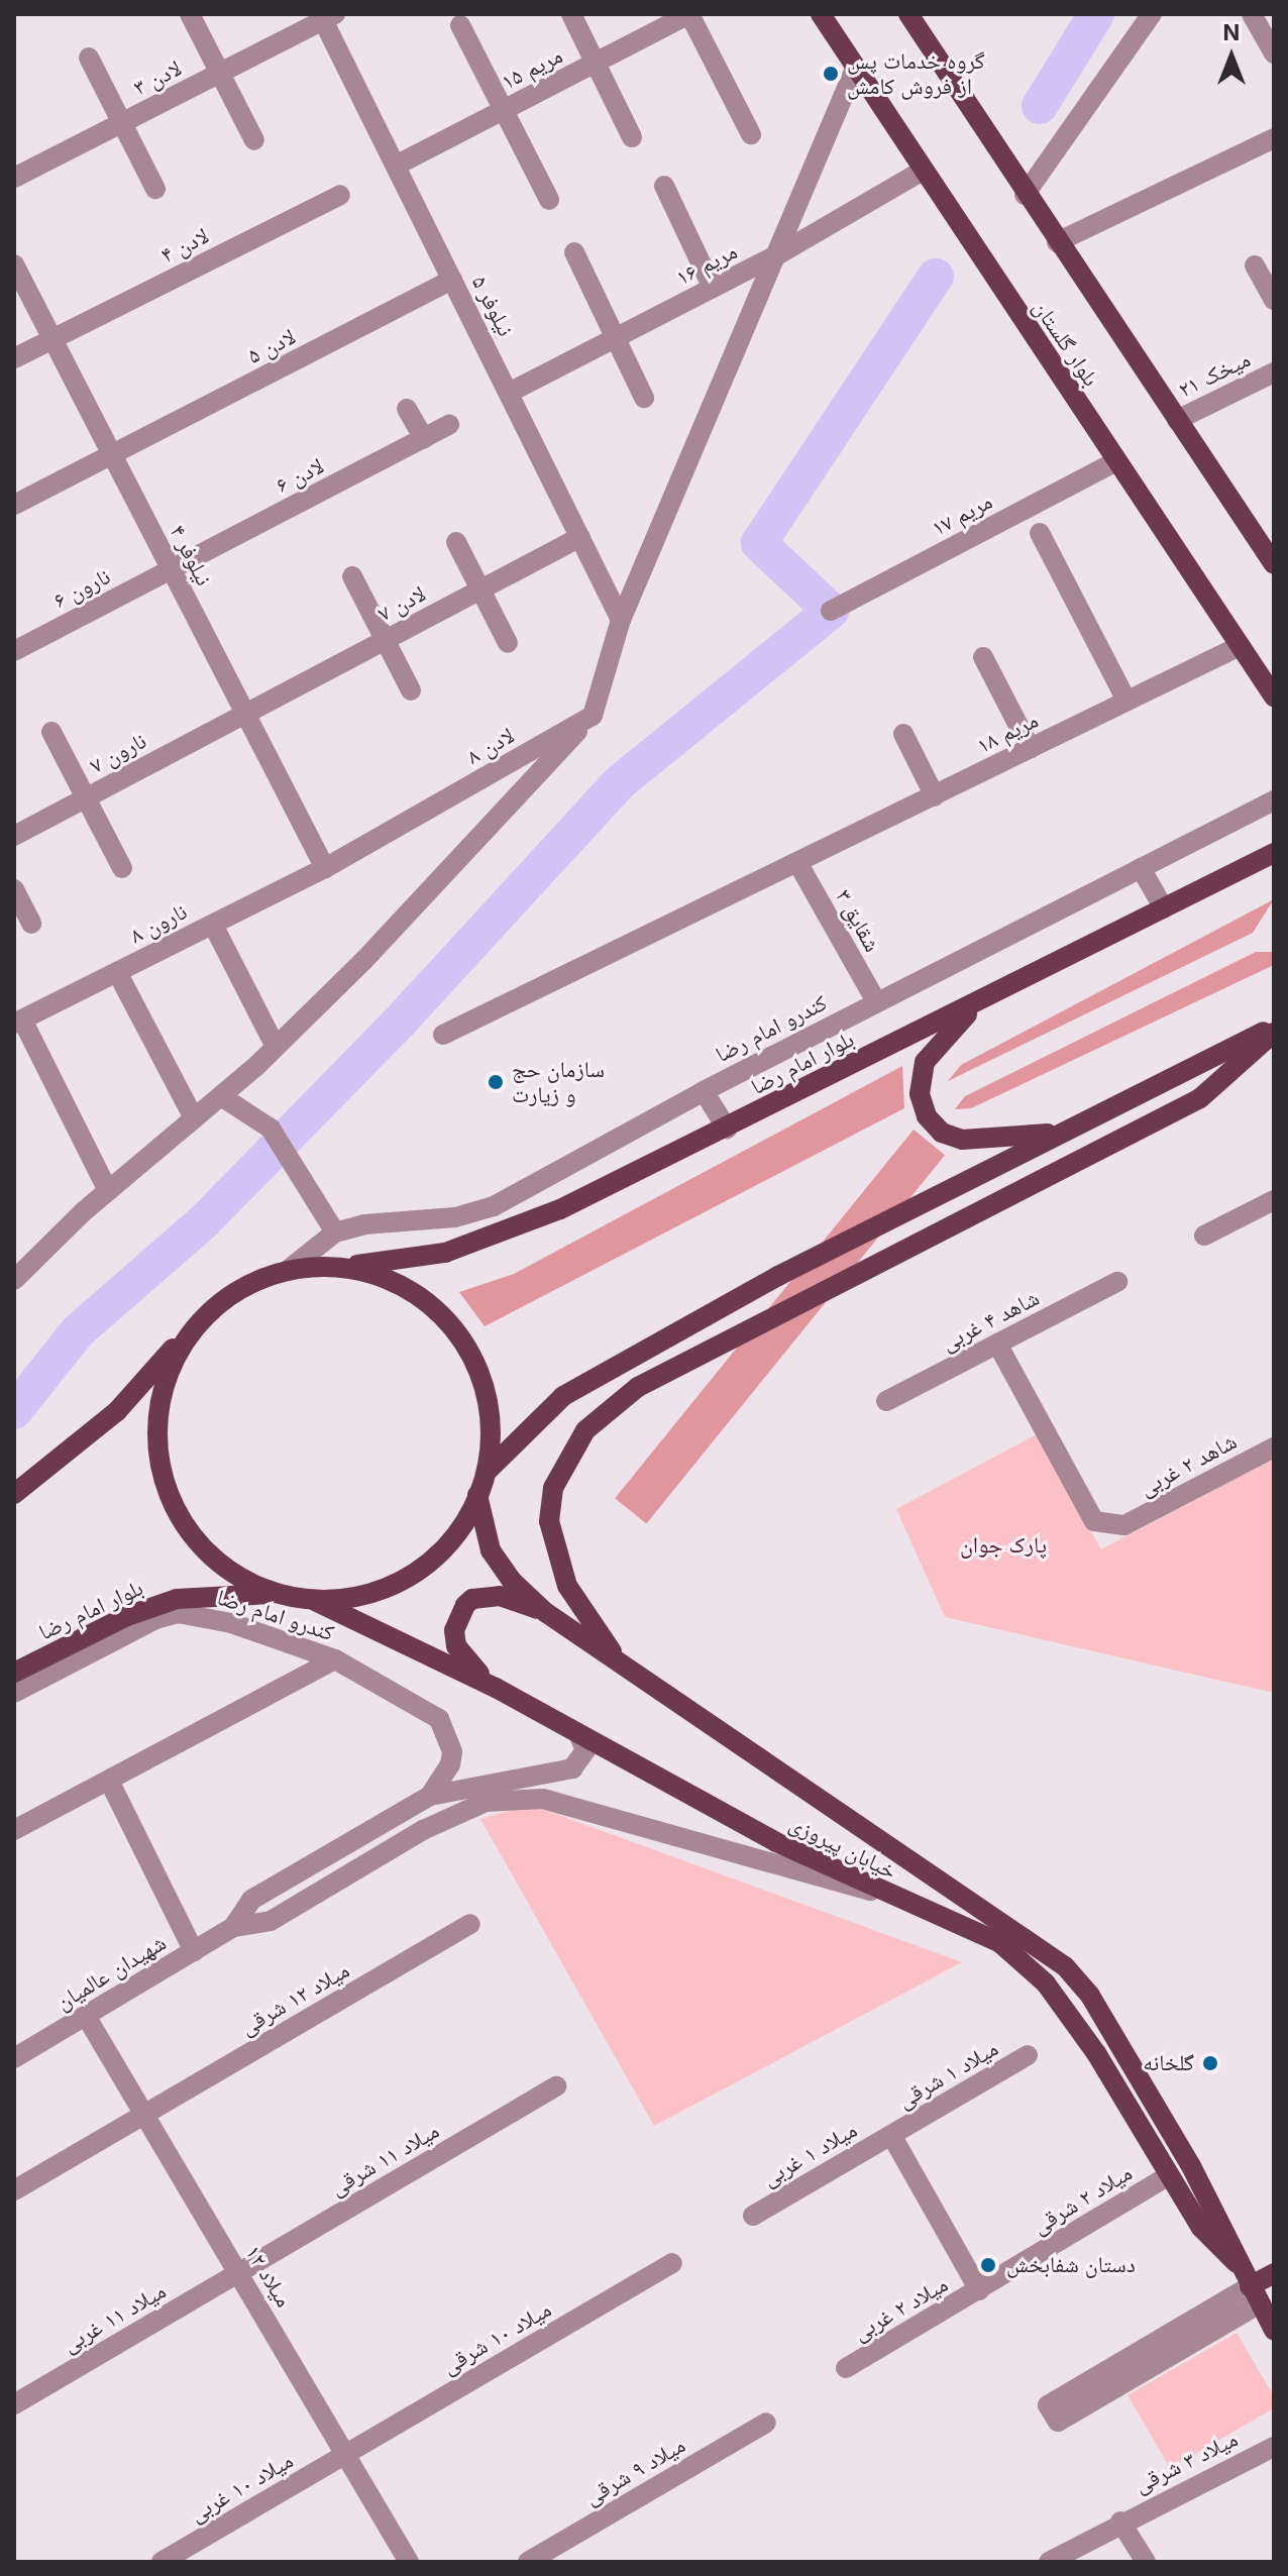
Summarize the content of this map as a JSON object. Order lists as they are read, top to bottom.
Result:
{
  "streets": {
    "main road": ["بلوار گلستان", "بلوار امام رضا", "خیابان پیروزی"],
    "street": [
      "مریم ۱۵",
      "لادن ۳",
      "لادن ۴",
      "مریم ۱۶",
      "نیلوفر ۵",
      "لادن ۵",
      "میخک ۲۱",
      "لادن ۶",
      "مریم ۱۷",
      "نیلوفر ۴",
      "نارون ۶",
      "لادن ۷",
      "مریم ۱۸",
      "لادن ۸",
      "نارون ۷",
      "شقایق ۳",
      "نارون ۸",
      "کندرو امام رضا",
      "شاهد ۴ غربی",
      "شاهد ۲ غربی",
      "شهیدان عالمیان",
      "میلاد ۱۲ شرقی",
      "میلاد ۱ شرقی",
      "میلاد ۱ غربی",
      "میلاد ۱۱ شرقی",
      "میلاد ۲ شرقی",
      "میلاد ۱۲",
      "میلاد ۲ غربی",
      "میلاد ۱۱ غربی",
      "میلاد ۱۰ شرقی",
      "میلاد ۳ شرقی",
      "میلاد ۹ شرقی",
      "میلاد ۱۰ غربی"
    ]
  },
  "crossings": [
    ["مریم ۱۵", "نیلوفر ۵"],
    ["لادن ۳", "نیلوفر ۵"],
    ["لادن ۴", "نیلوفر ۴"],
    ["مریم ۱۶", "نیلوفر ۵"],
    ["مریم ۱۶", "بلوار گلستان"],
    ["نیلوفر ۵", "لادن ۵"],
    ["نیلوفر ۵", "لادن ۷"],
    ["بلوار گلستان", "مریم ۱۷"],
    ["بلوار گلستان", "مریم ۱۸"],
    ["لادن ۵", "نیلوفر ۴"],
    ["لادن ۶", "نیلوفر ۴"],
    ["لادن ۶", "نارون ۶"],
    ["نیلوفر ۴", "نارون ۶"],
    ["نیلوفر ۴", "لادن ۷"],
    ["نیلوفر ۴", "لادن ۸"],
    ["نیلوفر ۴", "نارون ۷"],
    ["نیلوفر ۴", "نارون ۸"],
    ["لادن ۷", "نارون ۷"],
    ["مریم ۱۸", "شقایق ۳"],
    ["لادن ۸", "نارون ۸"],
    ["شقایق ۳", "کندرو امام رضا"],
    ["کندرو امام رضا", "بلوار امام رضا"],
    ["شاهد ۴ غربی", "شاهد ۲ غربی"],
    ["خیابان پیروزی", "میلاد ۲ شرقی"],
    ["شهیدان عالمیان", "میلاد ۱۲"],
    ["میلاد ۱۲ شرقی", "میلاد ۱۲"],
    ["میلاد ۱ شرقی", "میلاد ۱ غربی"],
    ["میلاد ۱۱ شرقی", "میلاد ۱۲"],
    ["میلاد ۱۱ شرقی", "میلاد ۱۱ غربی"],
    ["میلاد ۲ شرقی", "میلاد ۲ غربی"],
    ["میلاد ۱۲", "میلاد ۱۱ غربی"],
    ["میلاد ۱۲", "میلاد ۱۰ شرقی"],
    ["میلاد ۱۲", "میلاد ۱۰ غربی"],
    ["میلاد ۱۰ شرقی", "میلاد ۱۰ غربی"]
  ],
  "parks": ["پارک جوان"],
  "places": [
    "گروه خدمات پس از فروش کامش",
    "سازمان حج و زیارت",
    "گلخانه",
    "دستان شفابخش"
  ],
  "north": "top"
}
